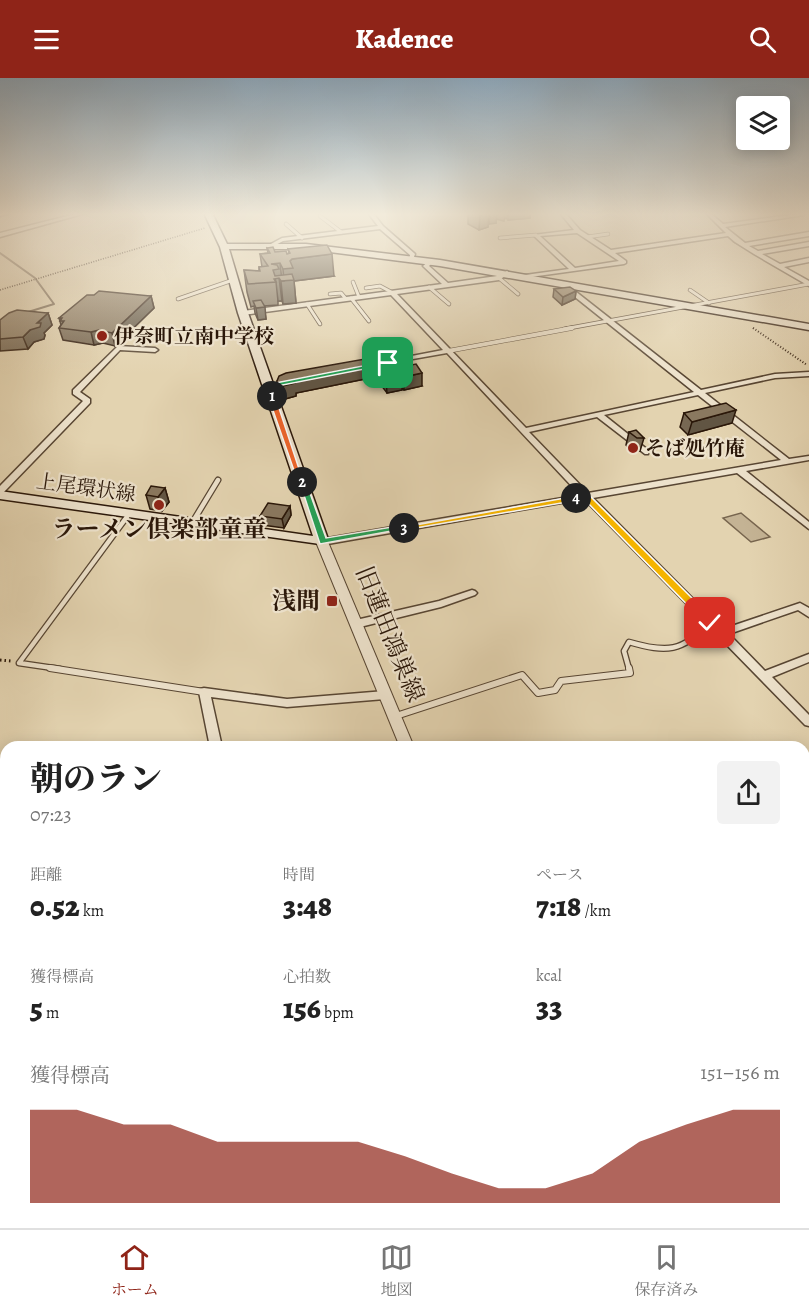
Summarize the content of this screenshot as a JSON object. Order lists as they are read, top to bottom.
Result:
{
  "streets": {
    "main road": ["上尾環状線"],
    "street": ["旧蓮田鴻巣線"]
  },
  "crossings": [
    ["上尾環状線", "旧蓮田鴻巣線"]
  ],
  "places": {
    "other": ["伊奈町立南中学校", "そば処竹庵", "ラーメン倶楽部童童"],
    "transit": ["浅間"]
  },
  "page": {
    "header": "Kadence",
    "pins": [
      "1",
      "2",
      "4",
      "3"
    ],
    "heading": ["朝のラン", "07:23"],
    "stats": [
      ["距離", "0.52 km"],
      ["時間", "3:48"],
      ["ペース", "7:18 /km"],
      ["獲得標高", "5 m"],
      ["心拍数", "156 bpm"],
      ["kcal", "33"]
    ],
    "chart": ["獲得標高", "151–156 m"],
    "tabs": ["ホーム", "地図", "保存済み"]
  }
}
